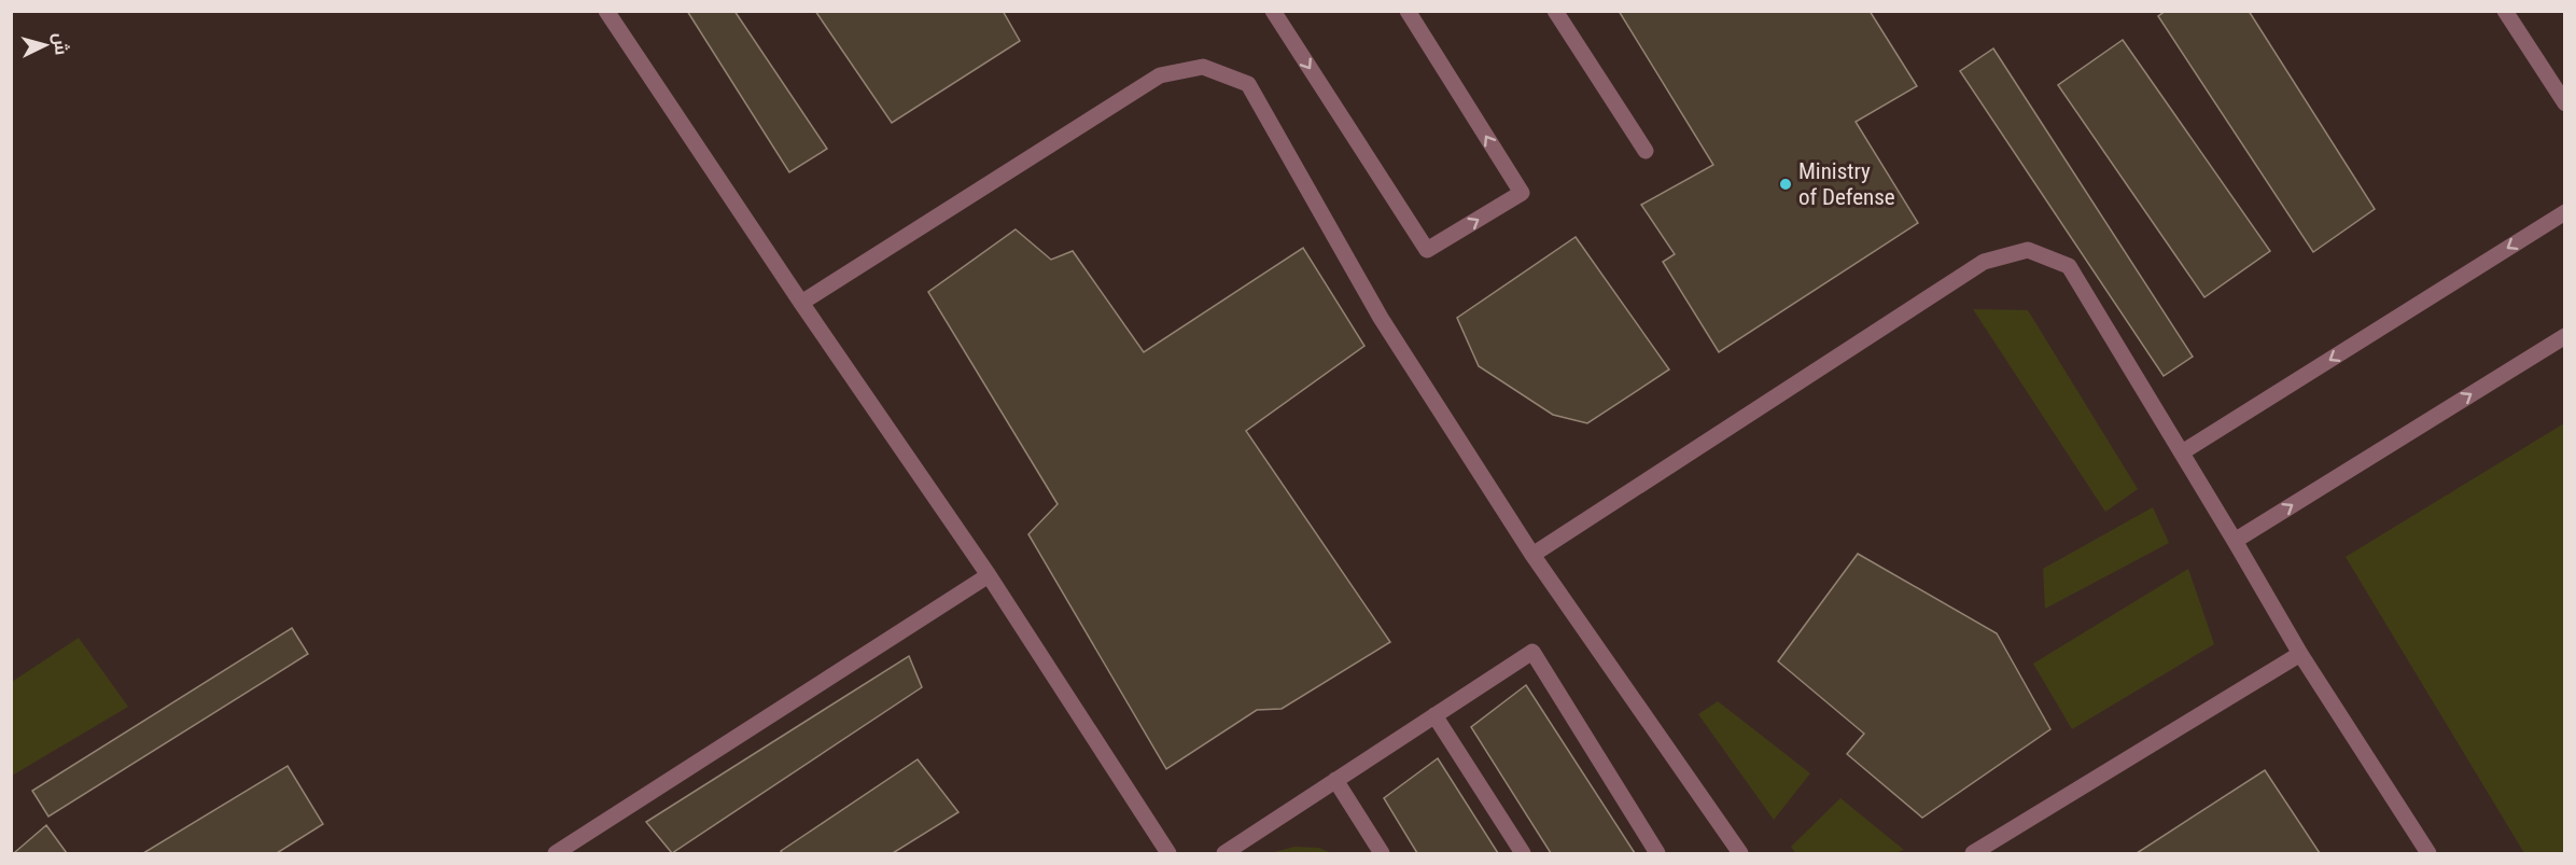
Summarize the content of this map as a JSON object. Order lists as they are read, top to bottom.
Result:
{
  "places": ["Ministry of Defense"],
  "north": "right"
}
